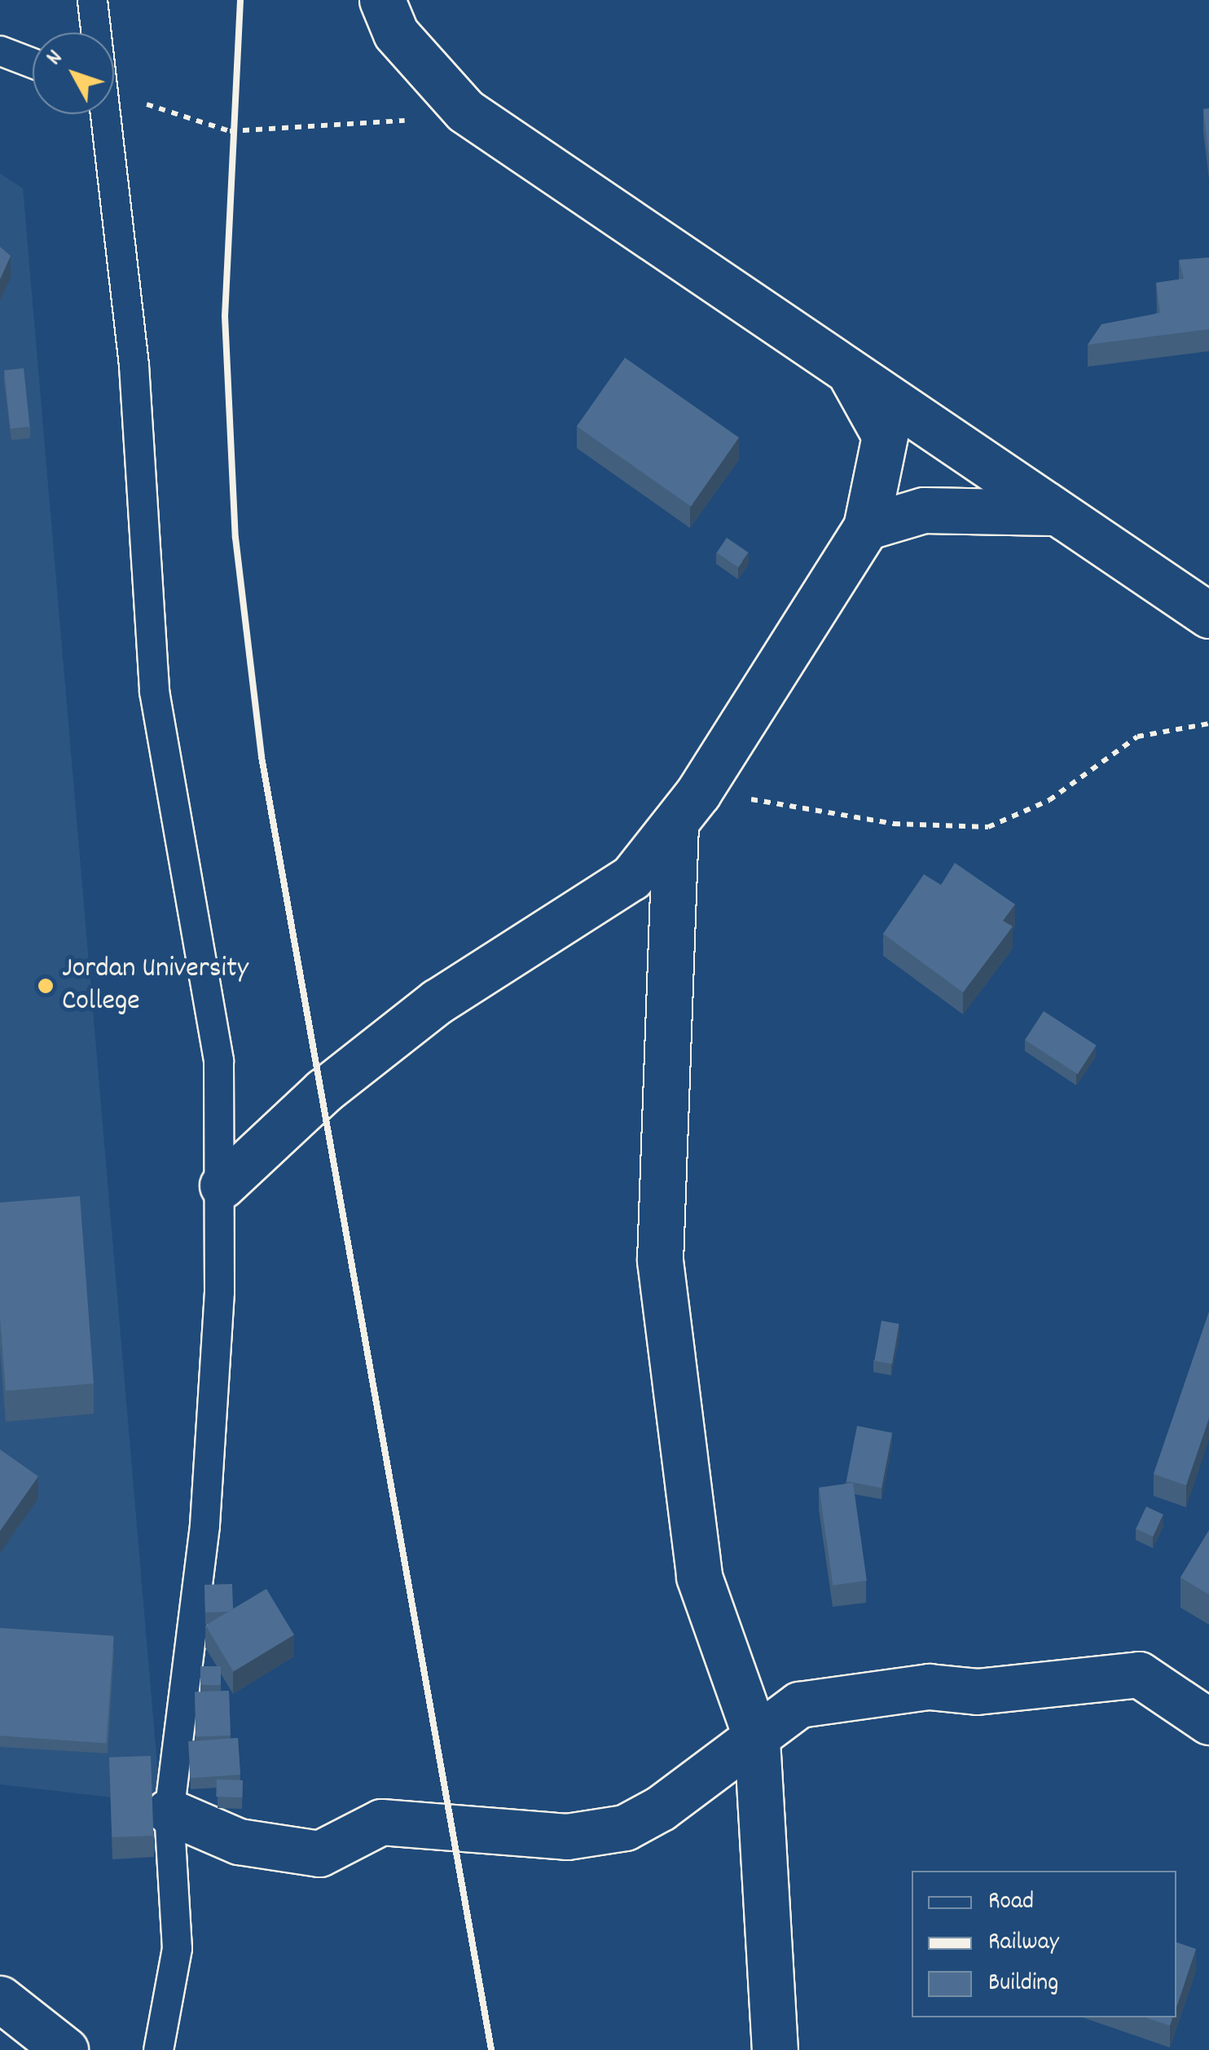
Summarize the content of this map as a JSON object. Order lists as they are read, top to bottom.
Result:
{
  "places": ["Jordan University College"],
  "legend": ["Road", "Railway", "Building"],
  "north": "top left"
}
